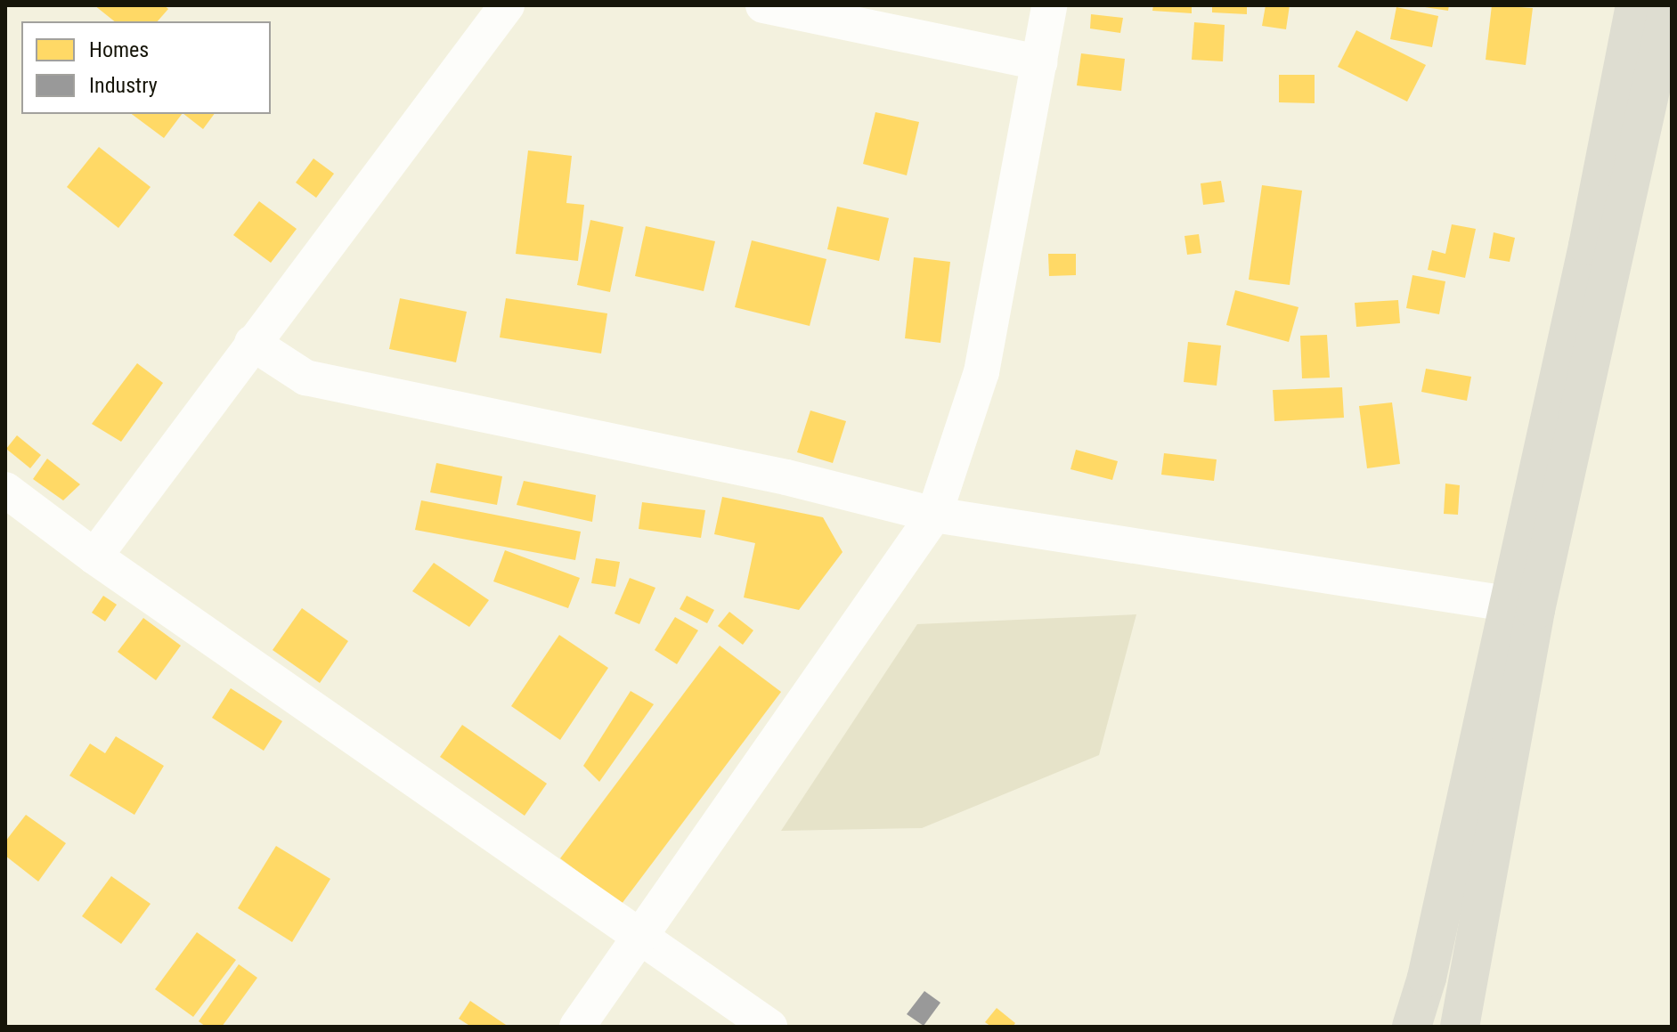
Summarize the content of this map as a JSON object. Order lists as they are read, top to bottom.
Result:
{
  "legend": ["Homes", "Industry"]
}
